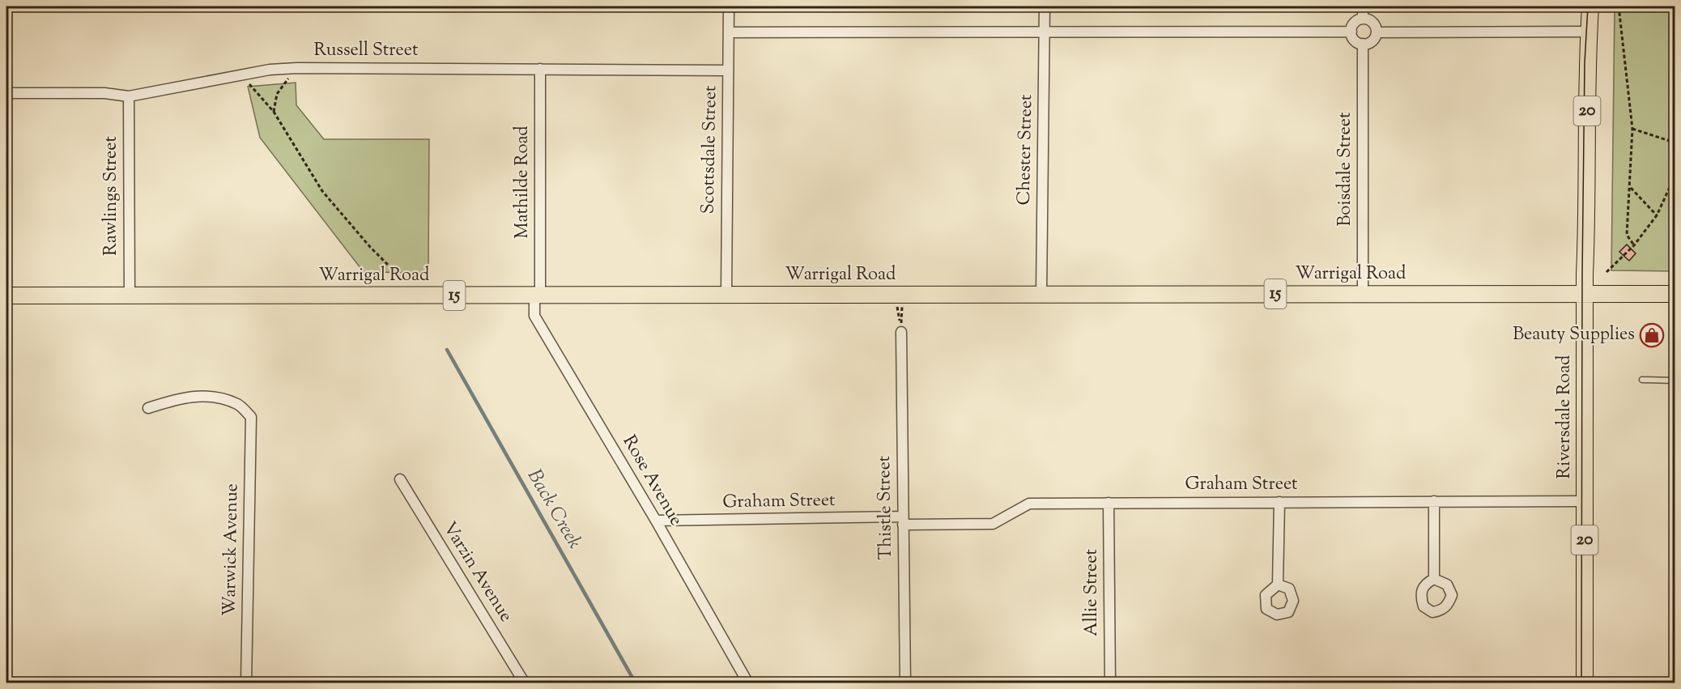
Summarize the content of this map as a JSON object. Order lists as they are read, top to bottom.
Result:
{
  "streets": {
    "main road": [
      "20",
      "Warrigal Road",
      "15",
      "Riversdale Road"
    ],
    "street": [
      "Russell Street",
      "Scottsdale Street",
      "Chester Street",
      "Boisdale Street",
      "Mathilde Road",
      "Rawlings Street",
      "Rose Avenue",
      "Graham Street",
      "Thistle Street",
      "Warwick Avenue",
      "Varzin Avenue",
      "Allie Street"
    ]
  },
  "crossings": [
    ["Russell Street", "Scottsdale Street"],
    ["Russell Street", "Mathilde Road"],
    ["Russell Street", "Rawlings Street"],
    ["Scottsdale Street", "Warrigal Road"],
    ["Chester Street", "Warrigal Road"],
    ["Boisdale Street", "Warrigal Road"],
    ["Mathilde Road", "Warrigal Road"],
    ["Mathilde Road", "Rose Avenue"],
    ["Rawlings Street", "Warrigal Road"],
    ["Warrigal Road", "Riversdale Road"],
    ["Warrigal Road", "Rose Avenue"],
    ["Riversdale Road", "Graham Street"],
    ["Rose Avenue", "Graham Street"],
    ["Graham Street", "Thistle Street"],
    ["Graham Street", "Allie Street"]
  ],
  "water": ["Back Creek"],
  "places": {
    "shop": ["Beauty Supplies"]
  }
}
